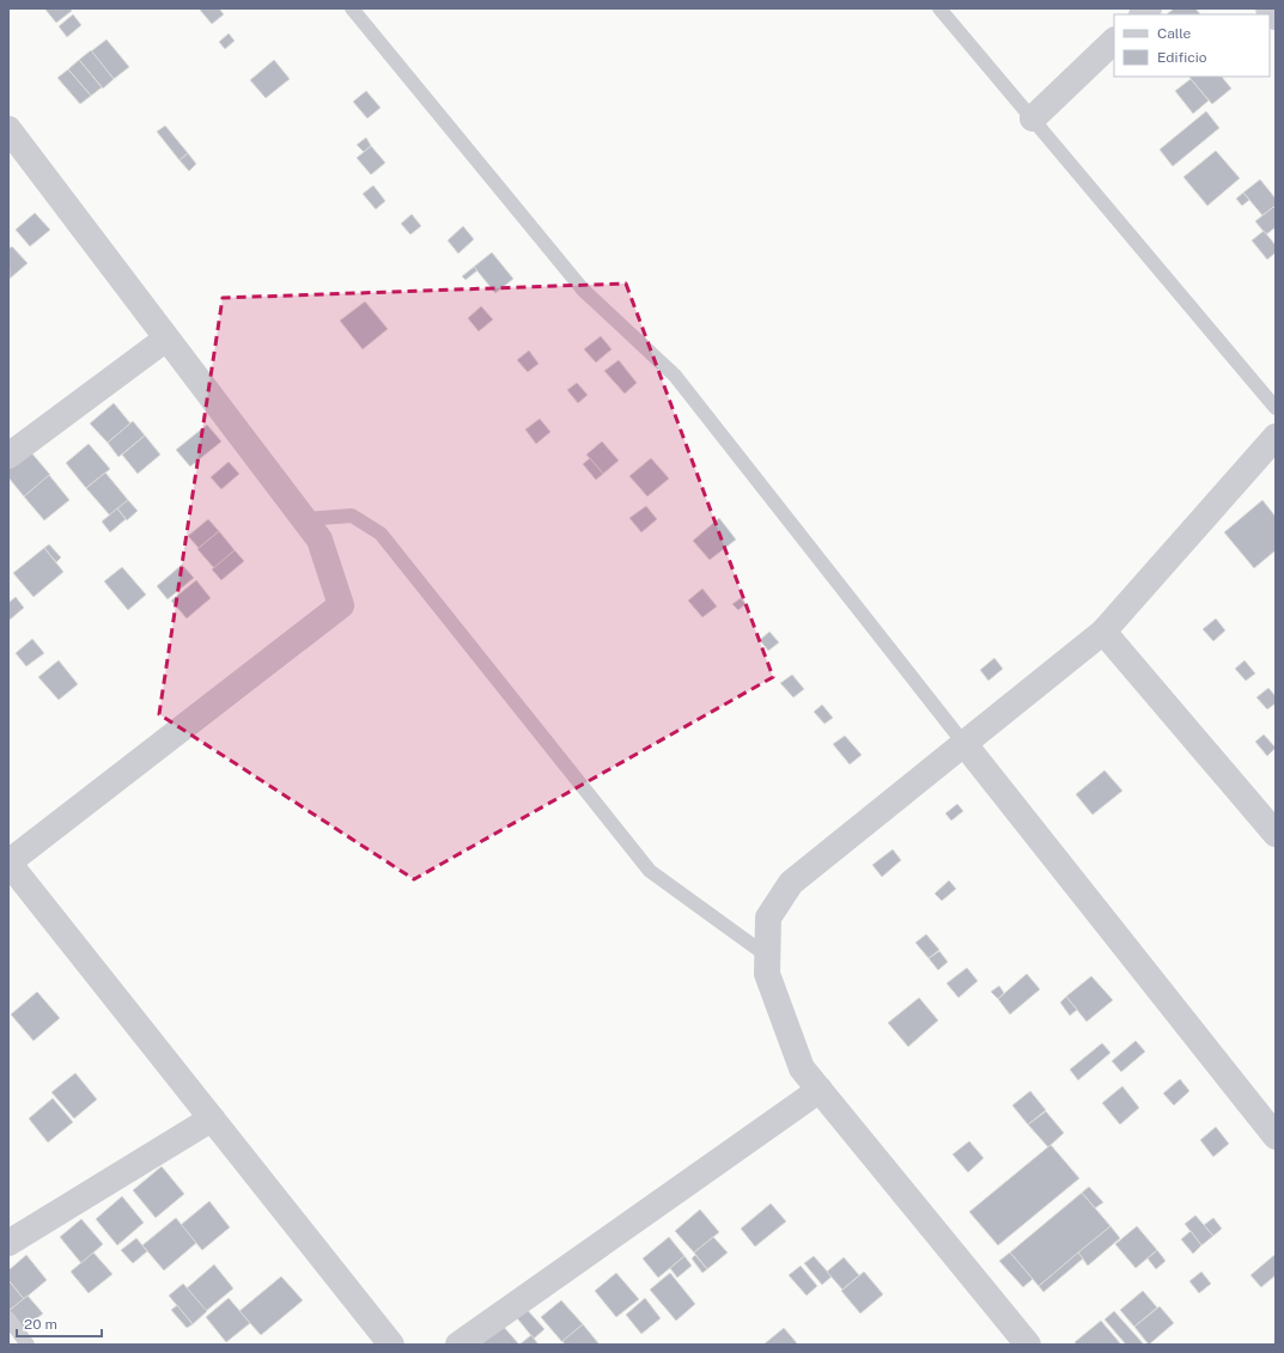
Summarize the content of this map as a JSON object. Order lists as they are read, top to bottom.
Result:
{
  "legend": ["Calle", "Edificio"],
  "scale_bar": "20 m"
}
